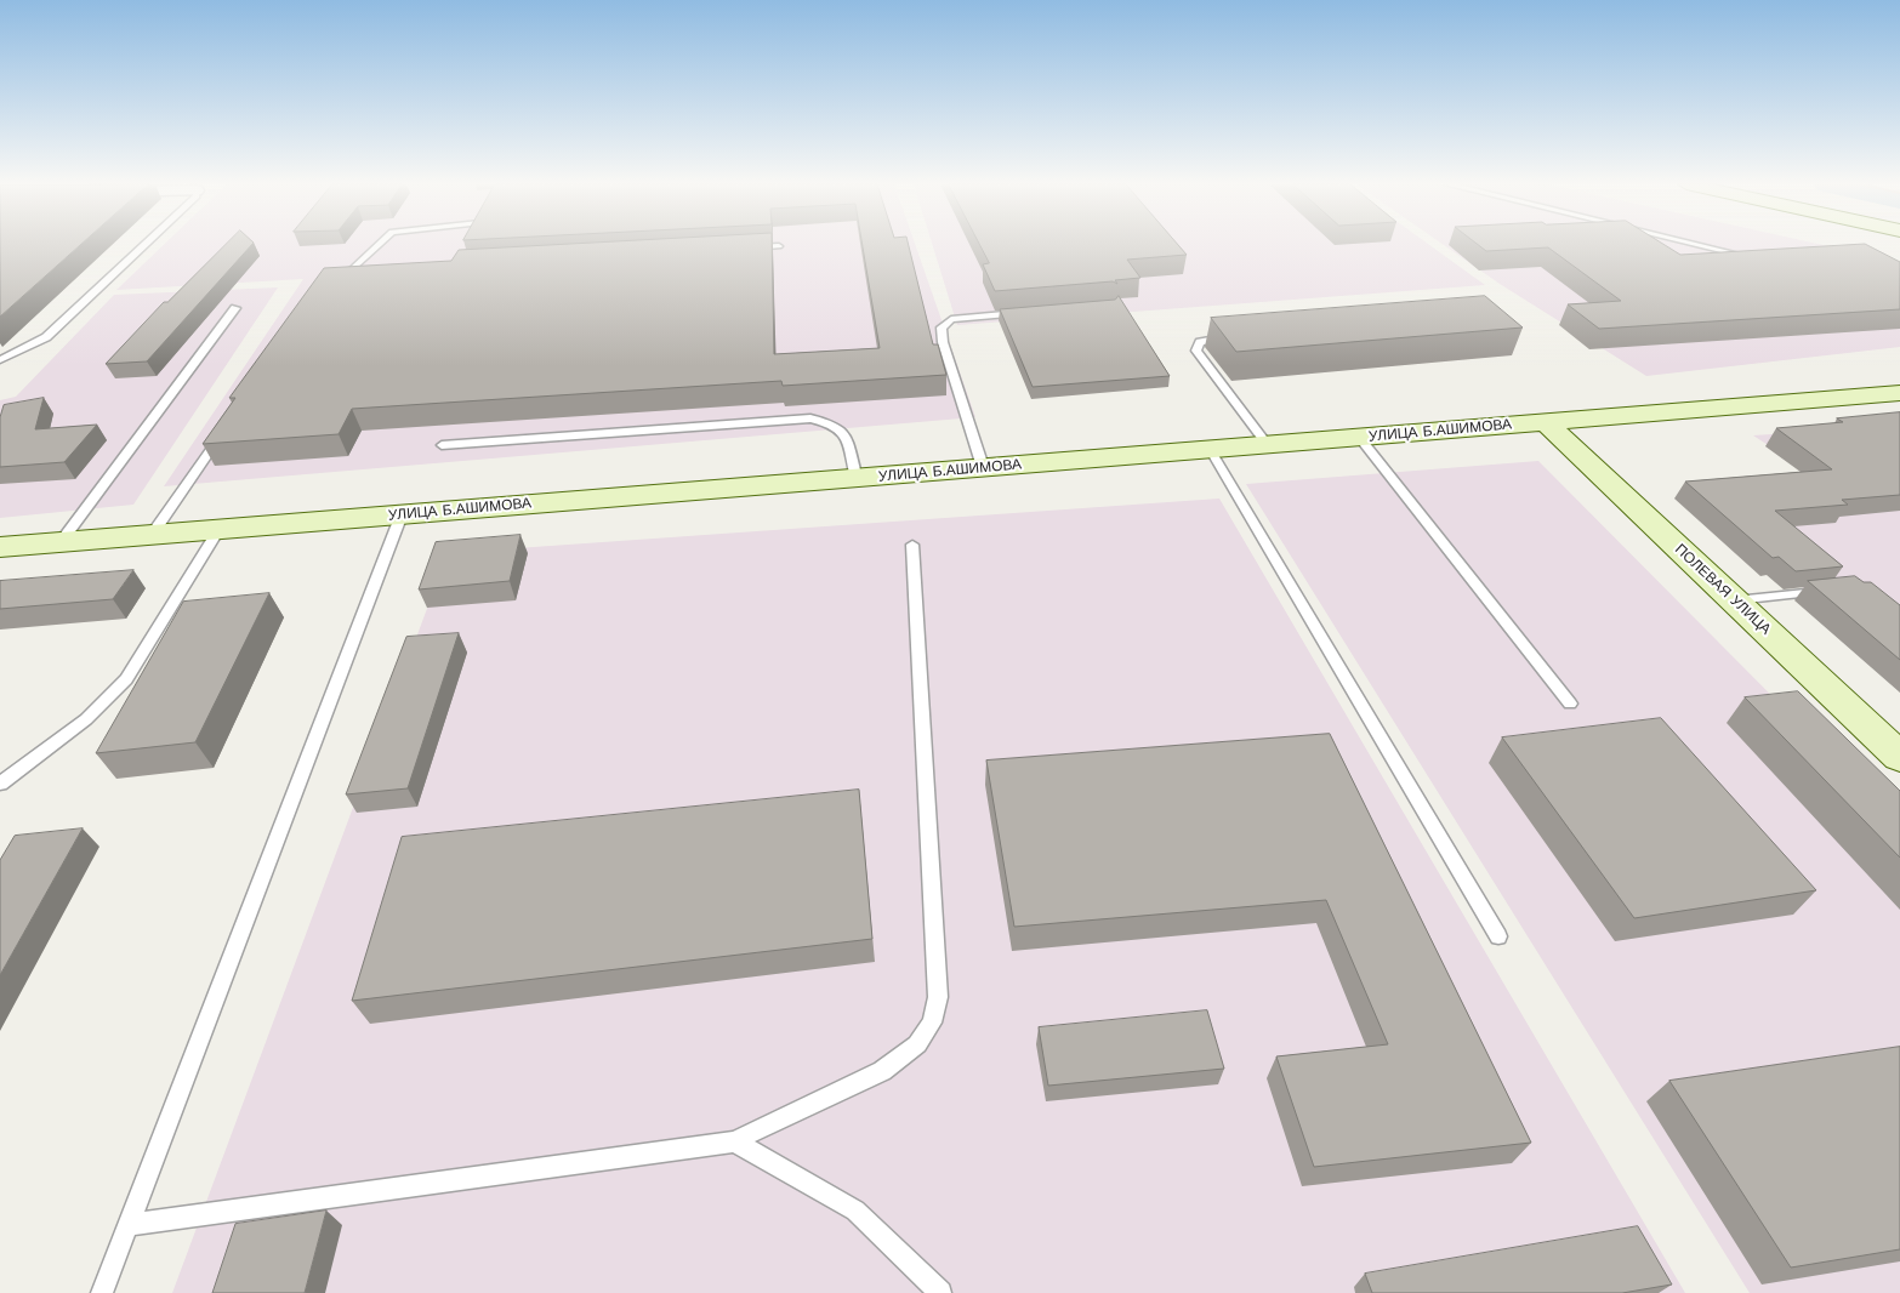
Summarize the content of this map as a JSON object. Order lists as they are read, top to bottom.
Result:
{
  "streets": {
    "street": ["УЛИЦА Б.АШИМОВА", "ПОЛЕВАЯ УЛИЦА"]
  },
  "crossings": [
    ["УЛИЦА Б.АШИМОВА", "ПОЛЕВАЯ УЛИЦА"]
  ]
}
